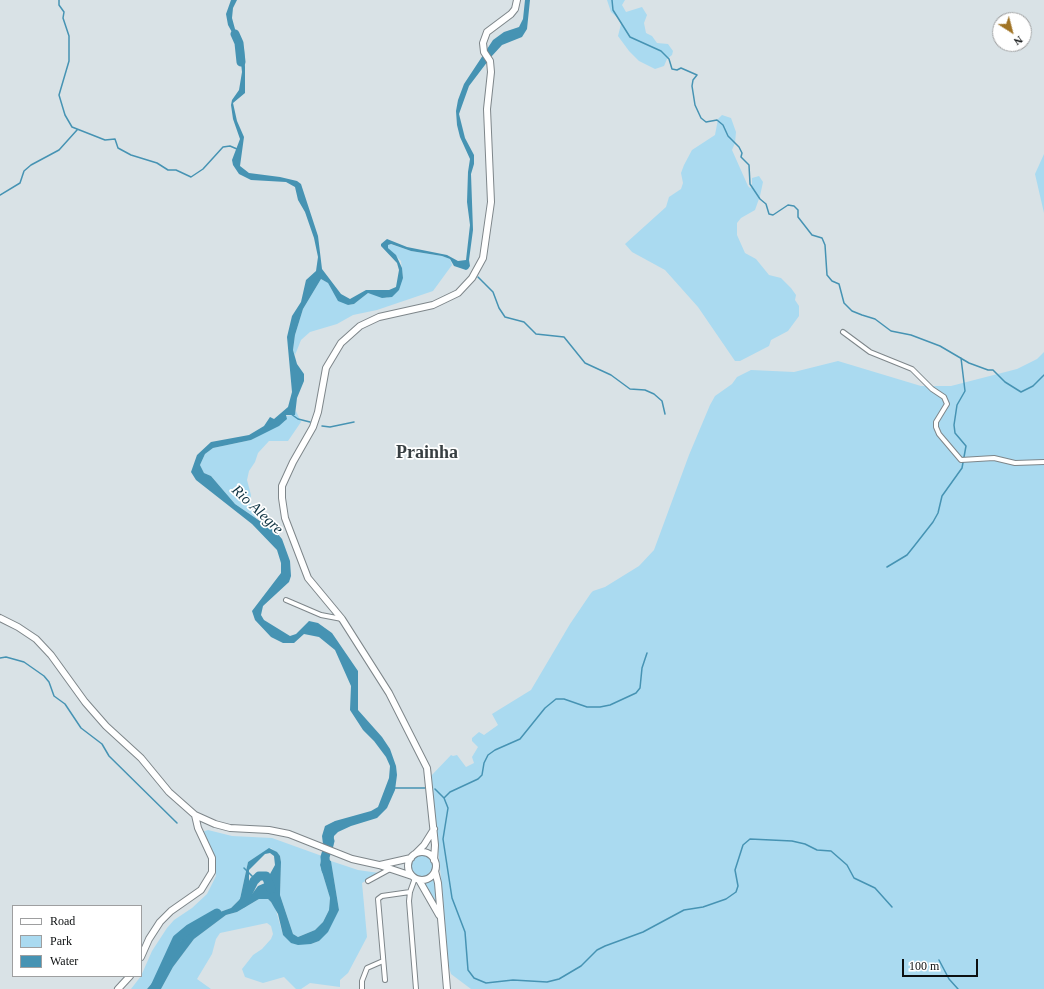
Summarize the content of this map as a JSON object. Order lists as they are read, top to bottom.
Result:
{
  "districts": ["Prainha"],
  "water": ["Rio Alegre"],
  "legend": ["Road", "Park", "Water"],
  "scale_bar": "100 m",
  "north": "bottom right"
}
